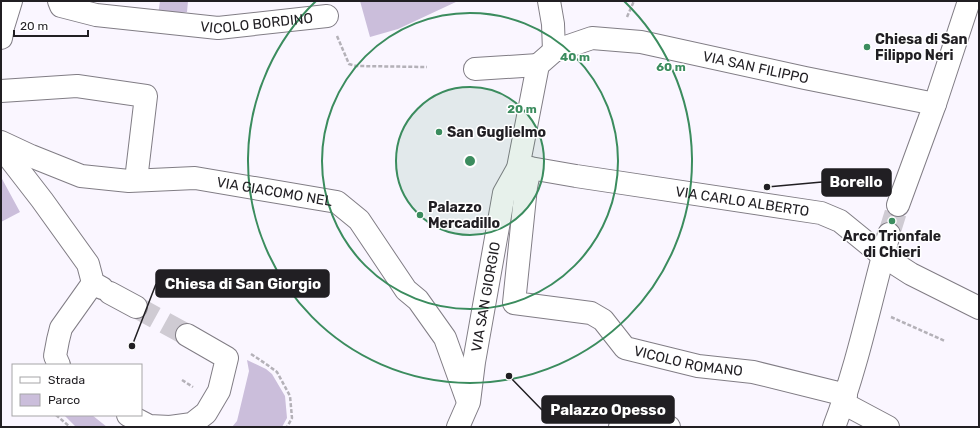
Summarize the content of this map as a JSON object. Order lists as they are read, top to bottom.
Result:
{
  "streets": {
    "street": [
      "VICOLO BORDINO",
      "VIA SAN FILIPPO",
      "VIA GIACOMO NEL",
      "VIA CARLO ALBERTO",
      "VIA SAN GIORGIO",
      "VICOLO ROMANO"
    ]
  },
  "crossings": [
    ["VIA GIACOMO NEL", "VIA SAN GIORGIO"],
    ["VIA CARLO ALBERTO", "VIA SAN GIORGIO"],
    ["VIA CARLO ALBERTO", "VICOLO ROMANO"],
    ["VIA SAN GIORGIO", "VICOLO ROMANO"]
  ],
  "places": [
    "Chiesa di San Filippo Neri",
    "San Guglielmo",
    "Borello",
    "Palazzo Mercadillo",
    "Arco Trionfale di Chieri",
    "Chiesa di San Giorgio",
    "Palazzo Opesso"
  ],
  "legend": ["Strada", "Parco"],
  "scale_bar": "20 m",
  "rings": ["40 m", "60 m", "20 m"]
}
